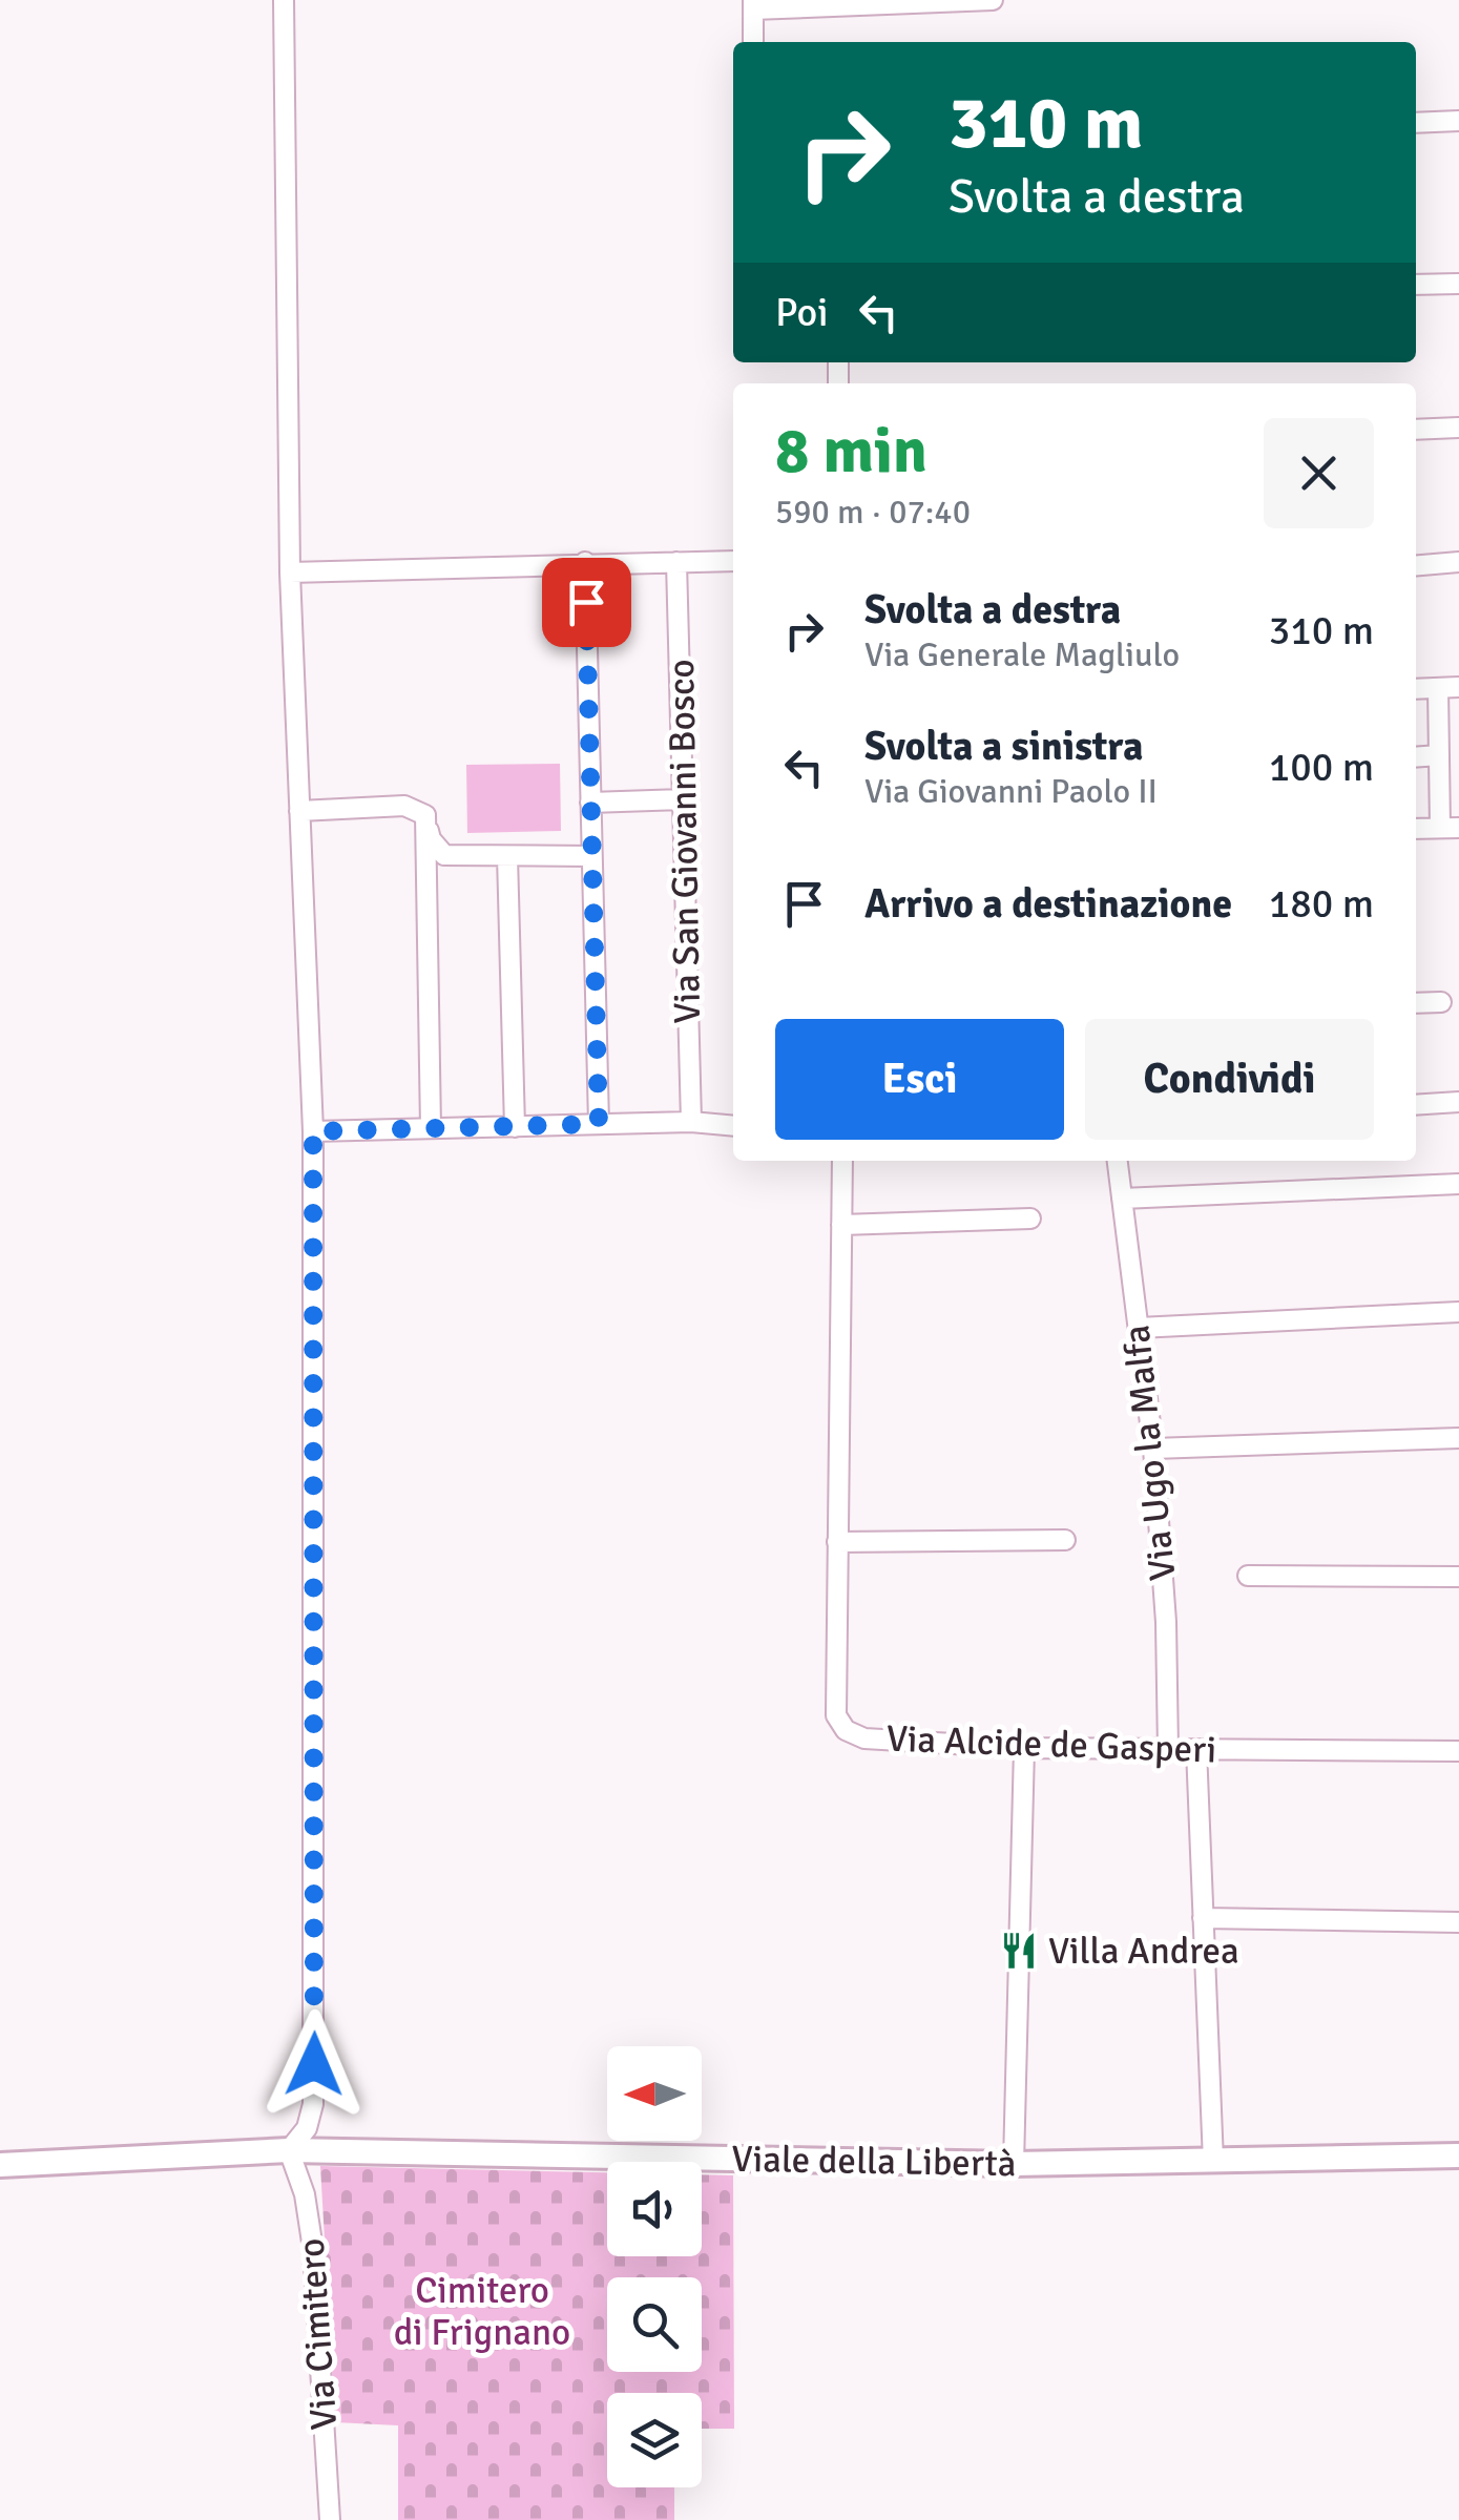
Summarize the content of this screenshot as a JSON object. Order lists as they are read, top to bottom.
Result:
{
  "streets": {
    "street": [
      "Via San Giovanni Bosco",
      "Via Ugo la Malfa",
      "Via Alcide de Gasperi",
      "Viale della Libertà",
      "Via Cimitero"
    ]
  },
  "crossings": [
    ["Via Ugo la Malfa", "Via Alcide de Gasperi"],
    ["Viale della Libertà", "Via Cimitero"]
  ],
  "parks": ["Cimitero di Frignano"],
  "places": {
    "restaurant": ["Villa Andrea"]
  },
  "north": "left",
  "page": {
    "turn": ["310 m", "Svolta a destra"],
    "then": "Poi",
    "heading": ["8 min", "590 m · 07:40"],
    "list": [
      {
        "name": "Svolta a destra",
        "note": "Via Generale Magliulo",
        "value": "310 m"
      },
      {
        "name": "Svolta a sinistra",
        "note": "Via Giovanni Paolo II",
        "value": "100 m"
      },
      {
        "name": "Arrivo a destinazione",
        "value": "180 m"
      }
    ],
    "buttons": ["Esci", "Condividi"]
  }
}
